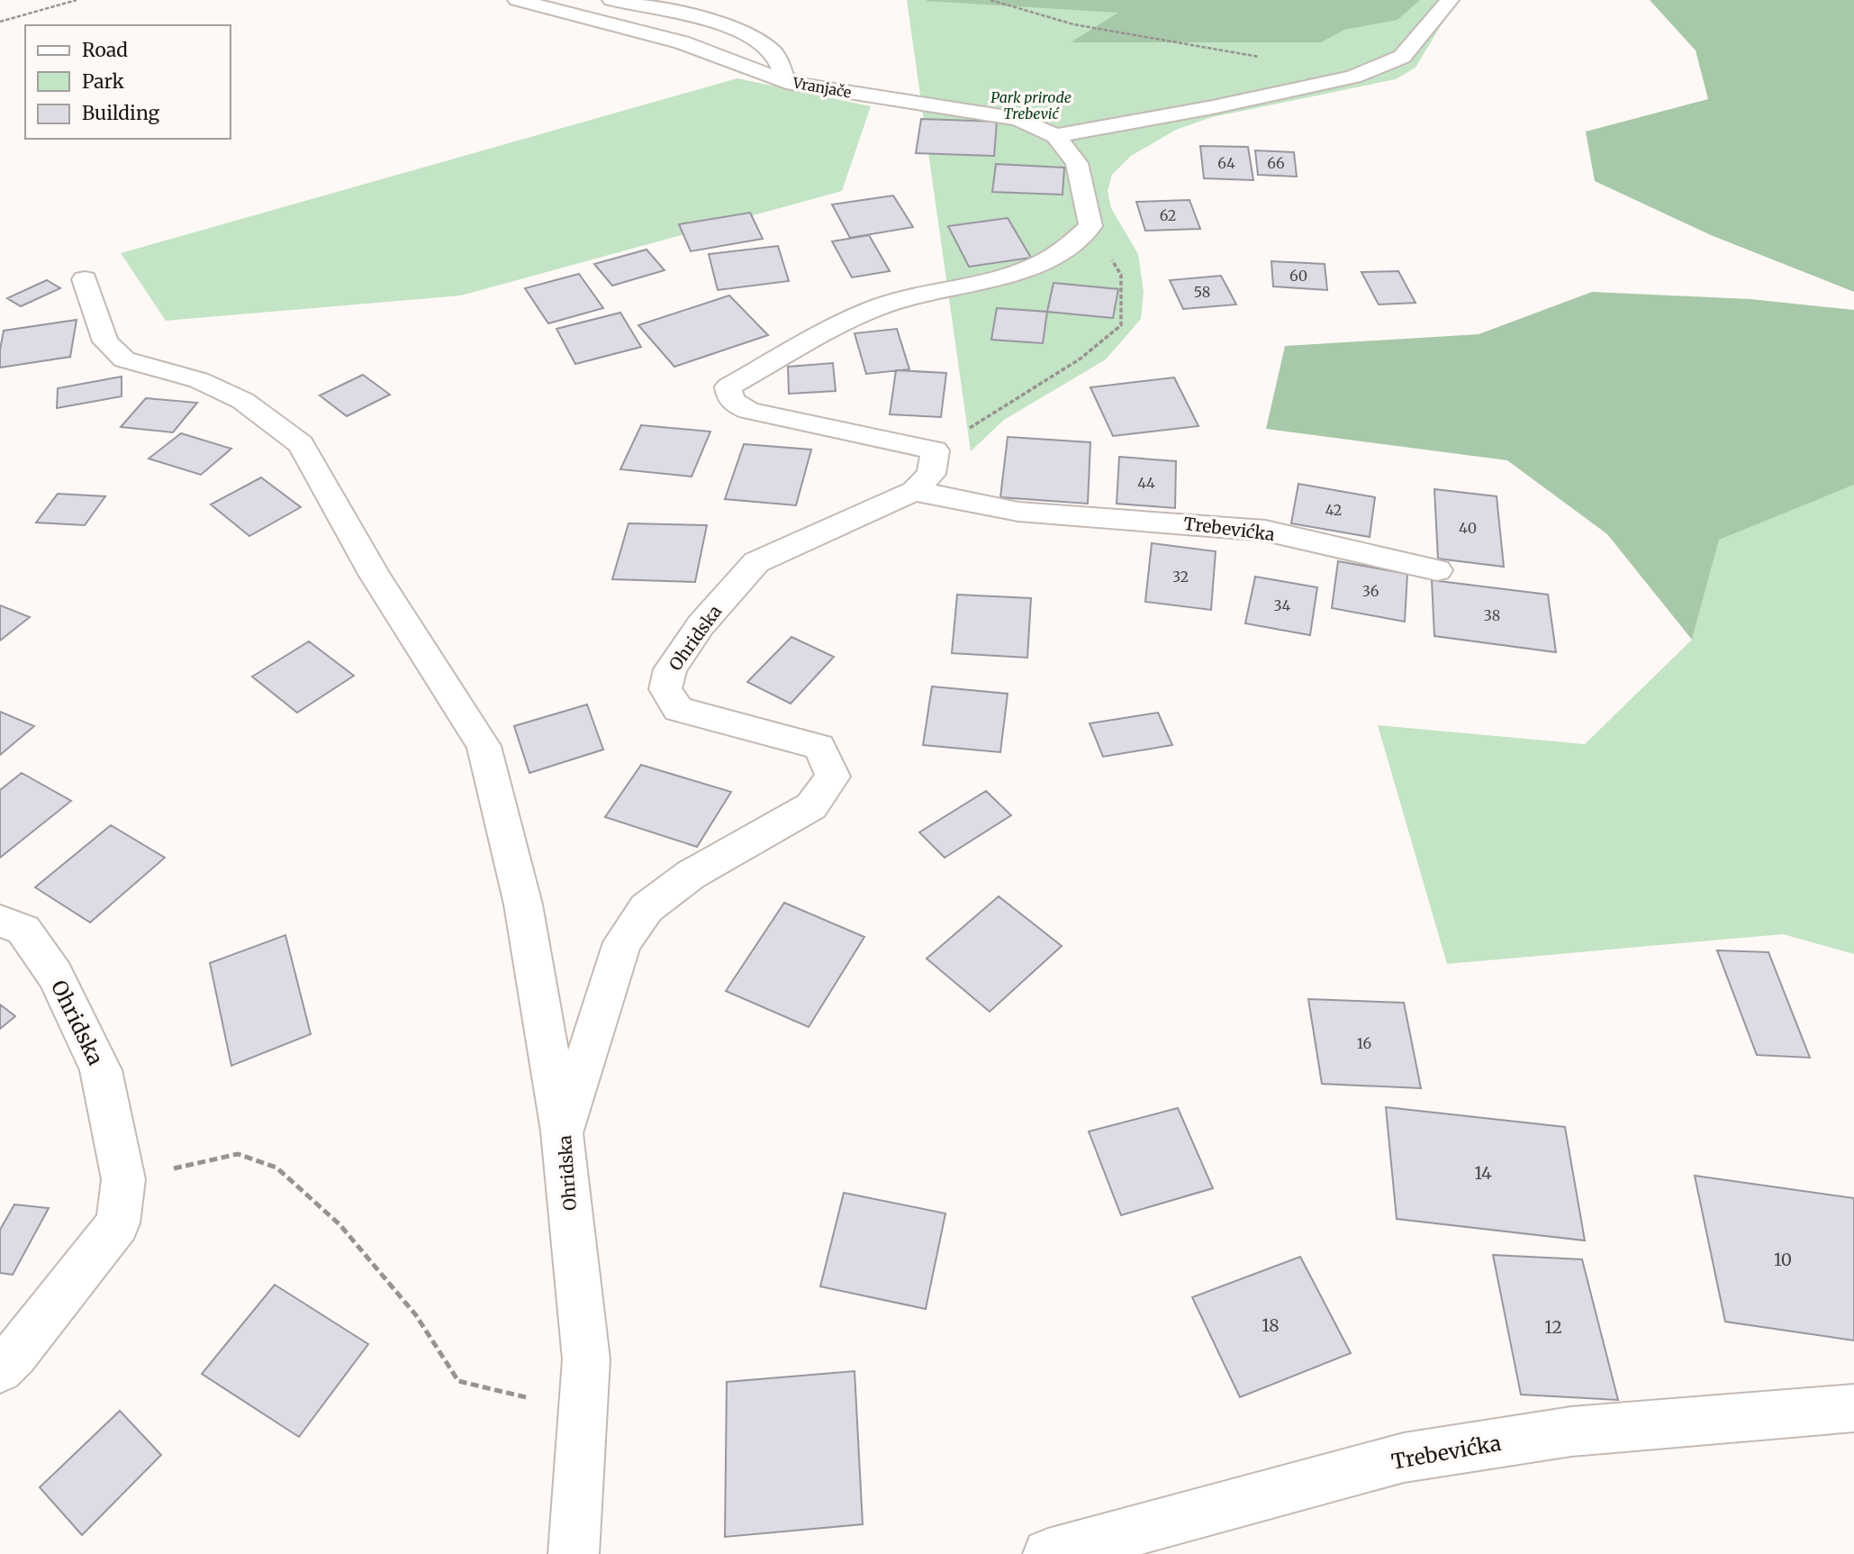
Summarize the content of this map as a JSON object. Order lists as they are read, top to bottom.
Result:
{
  "streets": {
    "street": ["Vranjače", "Trebevićka", "Ohridska"]
  },
  "crossings": [
    ["Trebevićka", "Ohridska"]
  ],
  "parks": ["Park prirode Trebević"],
  "house_numbers": [
    "64",
    "66",
    "62",
    "60",
    "58",
    "44",
    "42",
    "40",
    "32",
    "36",
    "34",
    "38",
    "16",
    "14",
    "10",
    "18",
    "12"
  ],
  "legend": ["Road", "Park", "Building"]
}
